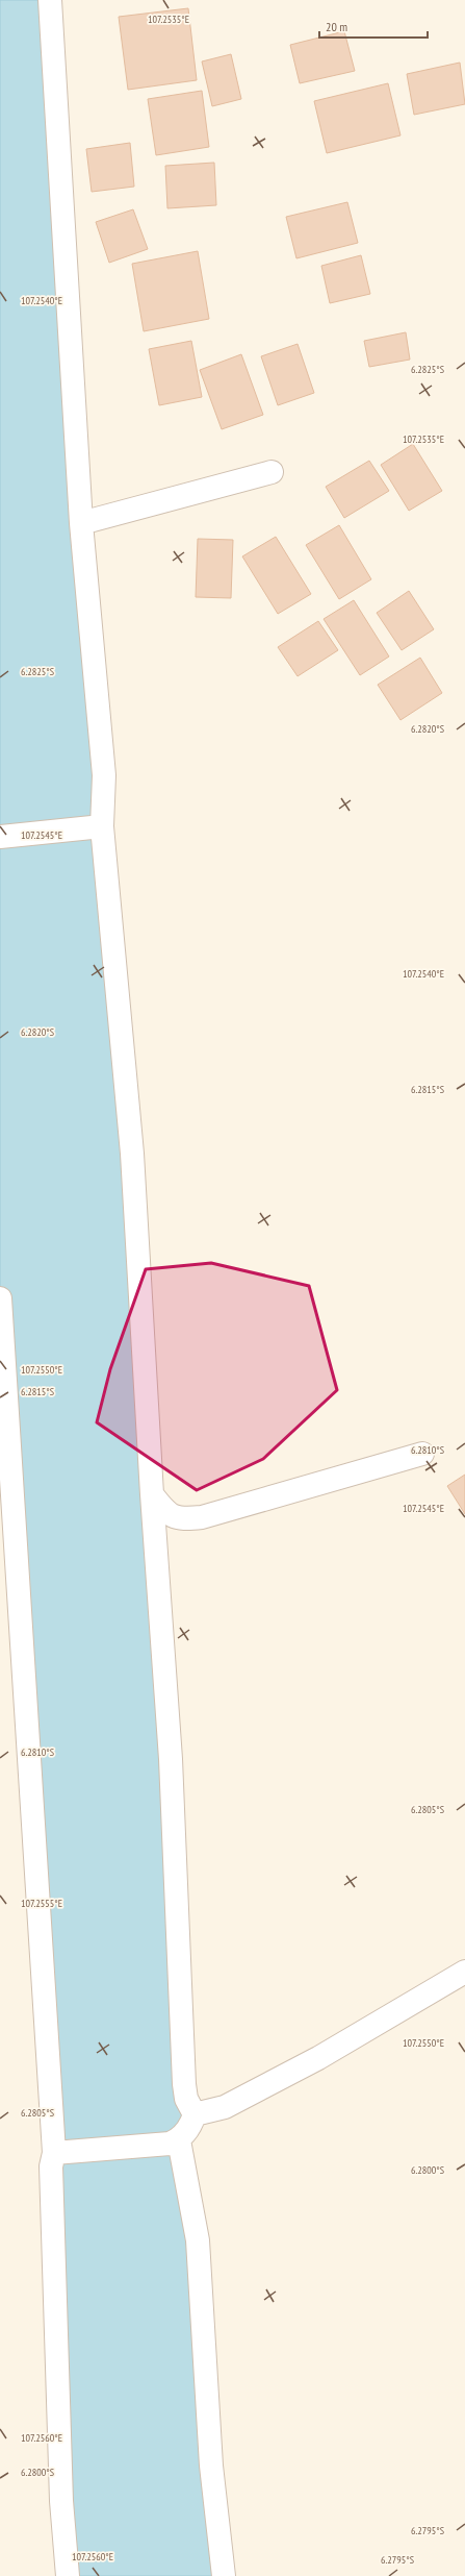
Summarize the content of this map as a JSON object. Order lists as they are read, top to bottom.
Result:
{
  "scale_bar": "20 m",
  "coordinates": [
    "107.2535°E",
    "107.2540°E",
    "6.2825°S",
    "6.2820°S",
    "107.2545°E",
    "6.2815°S",
    "107.2550°E",
    "6.2810°S",
    "6.2805°S",
    "107.2555°E",
    "6.2800°S",
    "107.2560°E",
    "6.2795°S"
  ]
}
